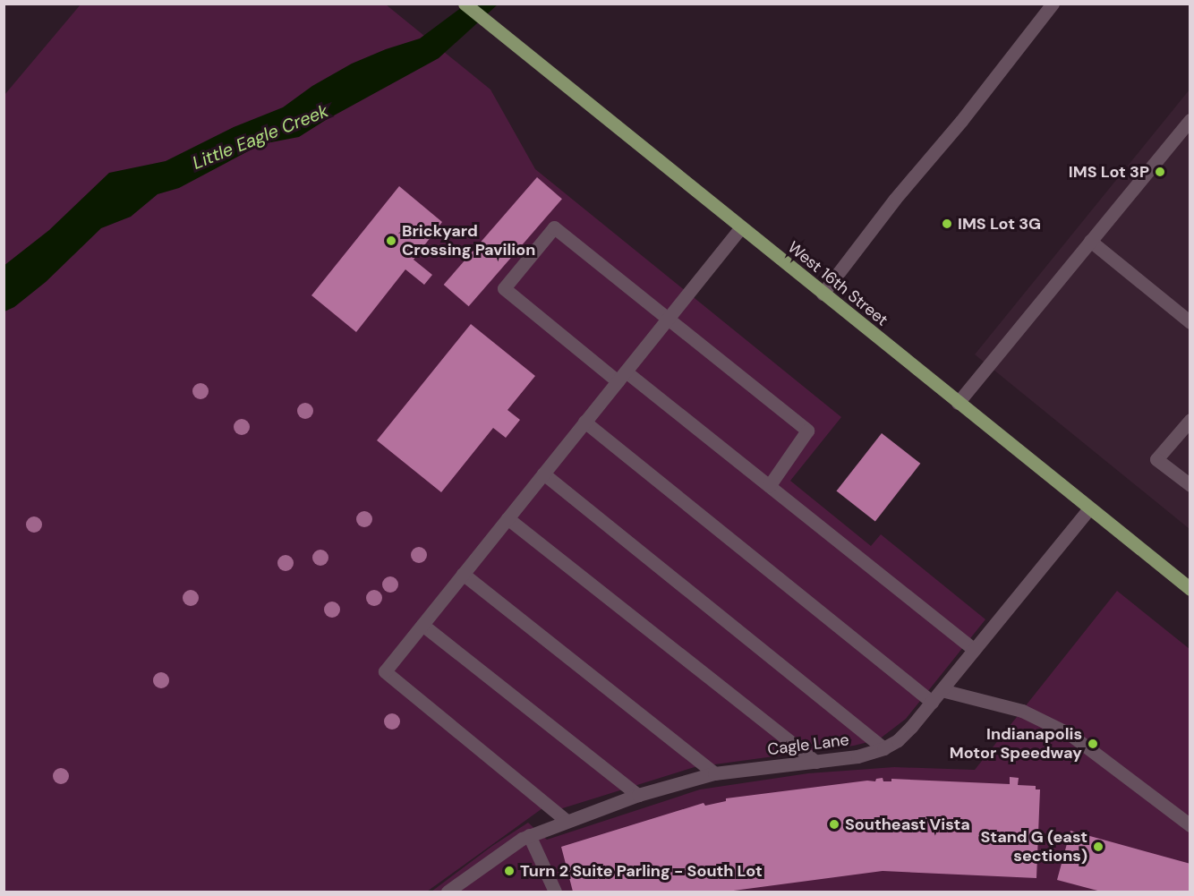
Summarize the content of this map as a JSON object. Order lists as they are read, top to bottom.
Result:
{
  "streets": {
    "main road": ["West 16th Street"],
    "lane": ["Cagle Lane"]
  },
  "crossings": [
    ["West 16th Street", "Cagle Lane"]
  ],
  "water": ["Little Eagle Creek"],
  "places": [
    "IMS Lot 3P",
    "IMS Lot 3G",
    "Brickyard Crossing Pavilion",
    "Indianapolis Motor Speedway",
    "Southeast Vista",
    "Stand G (east sections)",
    "Turn 2 Suite Parling - South Lot"
  ]
}
